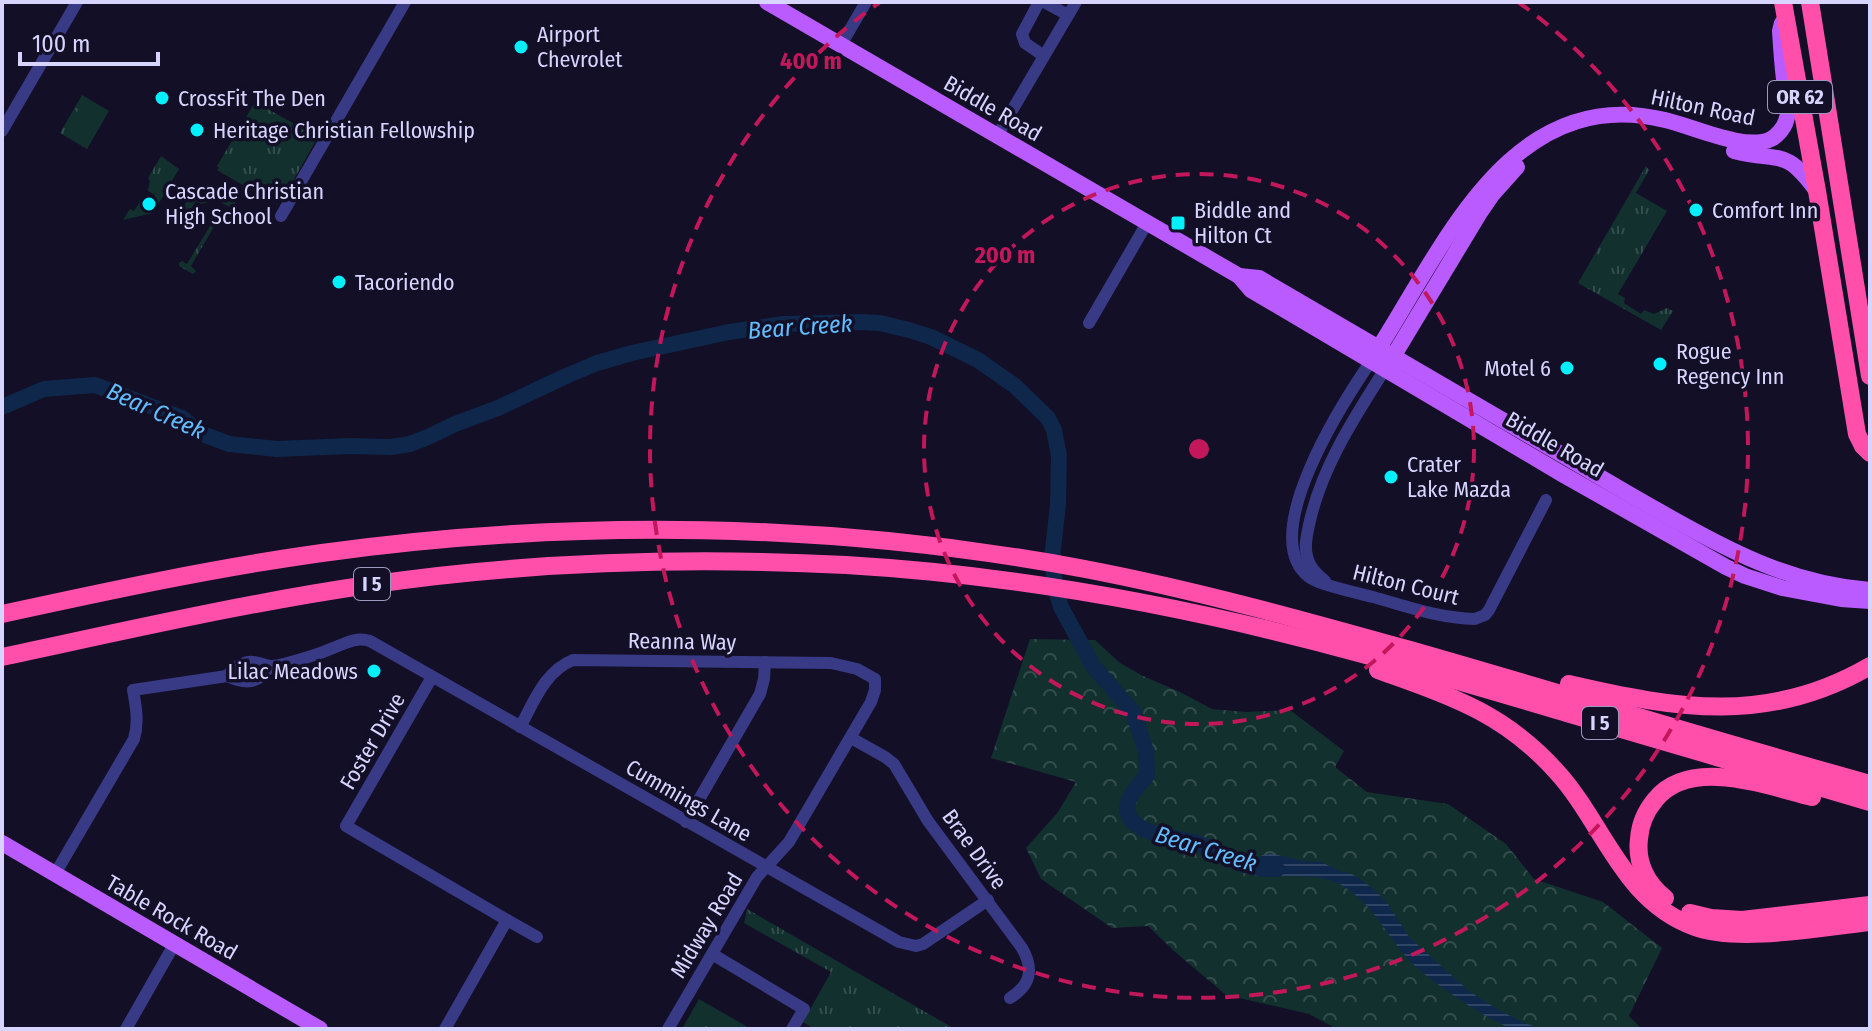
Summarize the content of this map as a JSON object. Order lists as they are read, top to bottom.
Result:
{
  "streets": {
    "highway": ["OR 62", "I 5"],
    "main road": ["Hilton Road", "Biddle Road", "Table Rock Road"],
    "street": [
      "Hilton Court",
      "Reanna Way",
      "Foster Drive",
      "Cummings Lane",
      "Brae Drive",
      "Midway Road"
    ]
  },
  "crossings": [
    ["OR 62", "Hilton Road"],
    ["Hilton Road", "Biddle Road"],
    ["Hilton Road", "Hilton Court"],
    ["Biddle Road", "Hilton Court"],
    ["Reanna Way", "Cummings Lane"],
    ["Reanna Way", "Midway Road"],
    ["Foster Drive", "Cummings Lane"],
    ["Cummings Lane", "Brae Drive"],
    ["Cummings Lane", "Midway Road"],
    ["Brae Drive", "Midway Road"]
  ],
  "water": ["Bear Creek"],
  "places": {
    "other": [
      "Airport Chevrolet",
      "CrossFit The Den",
      "Heritage Christian Fellowship",
      "Cascade Christian High School",
      "Comfort Inn",
      "Tacoriendo",
      "Rogue Regency Inn",
      "Motel 6",
      "Crater Lake Mazda",
      "Lilac Meadows"
    ],
    "transit": ["Biddle and Hilton Ct"]
  },
  "scale_bar": "100 m",
  "rings": ["400 m", "200 m"]
}
